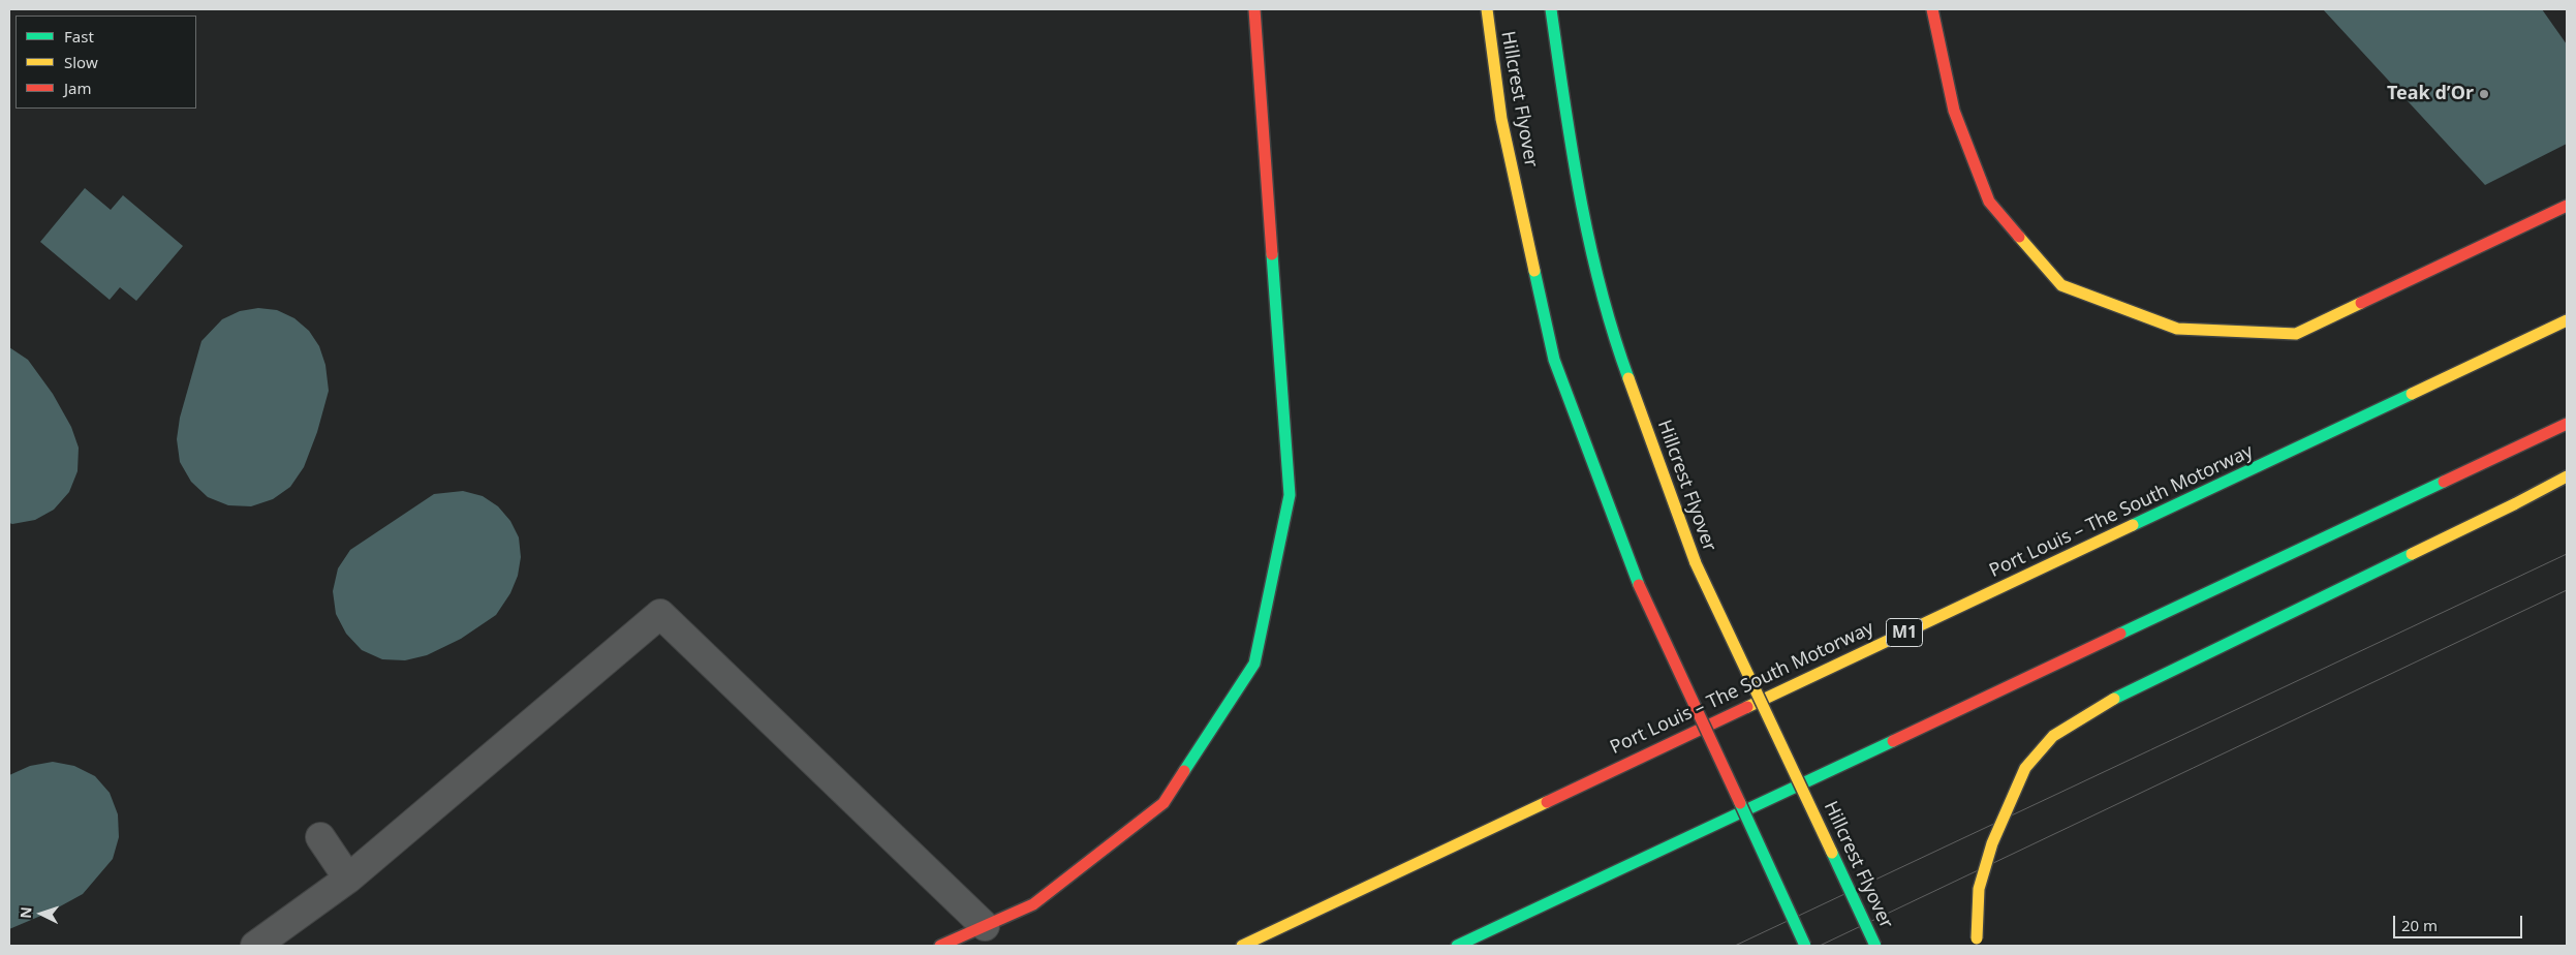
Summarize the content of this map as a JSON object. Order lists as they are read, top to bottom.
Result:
{
  "streets": {
    "main road": ["Hillcrest Flyover", "Port Louis – The South Motorway", "M1"]
  },
  "places": ["Teak d’Or"],
  "legend": ["Fast", "Slow", "Jam"],
  "scale_bar": "20 m",
  "north": "left"
}
